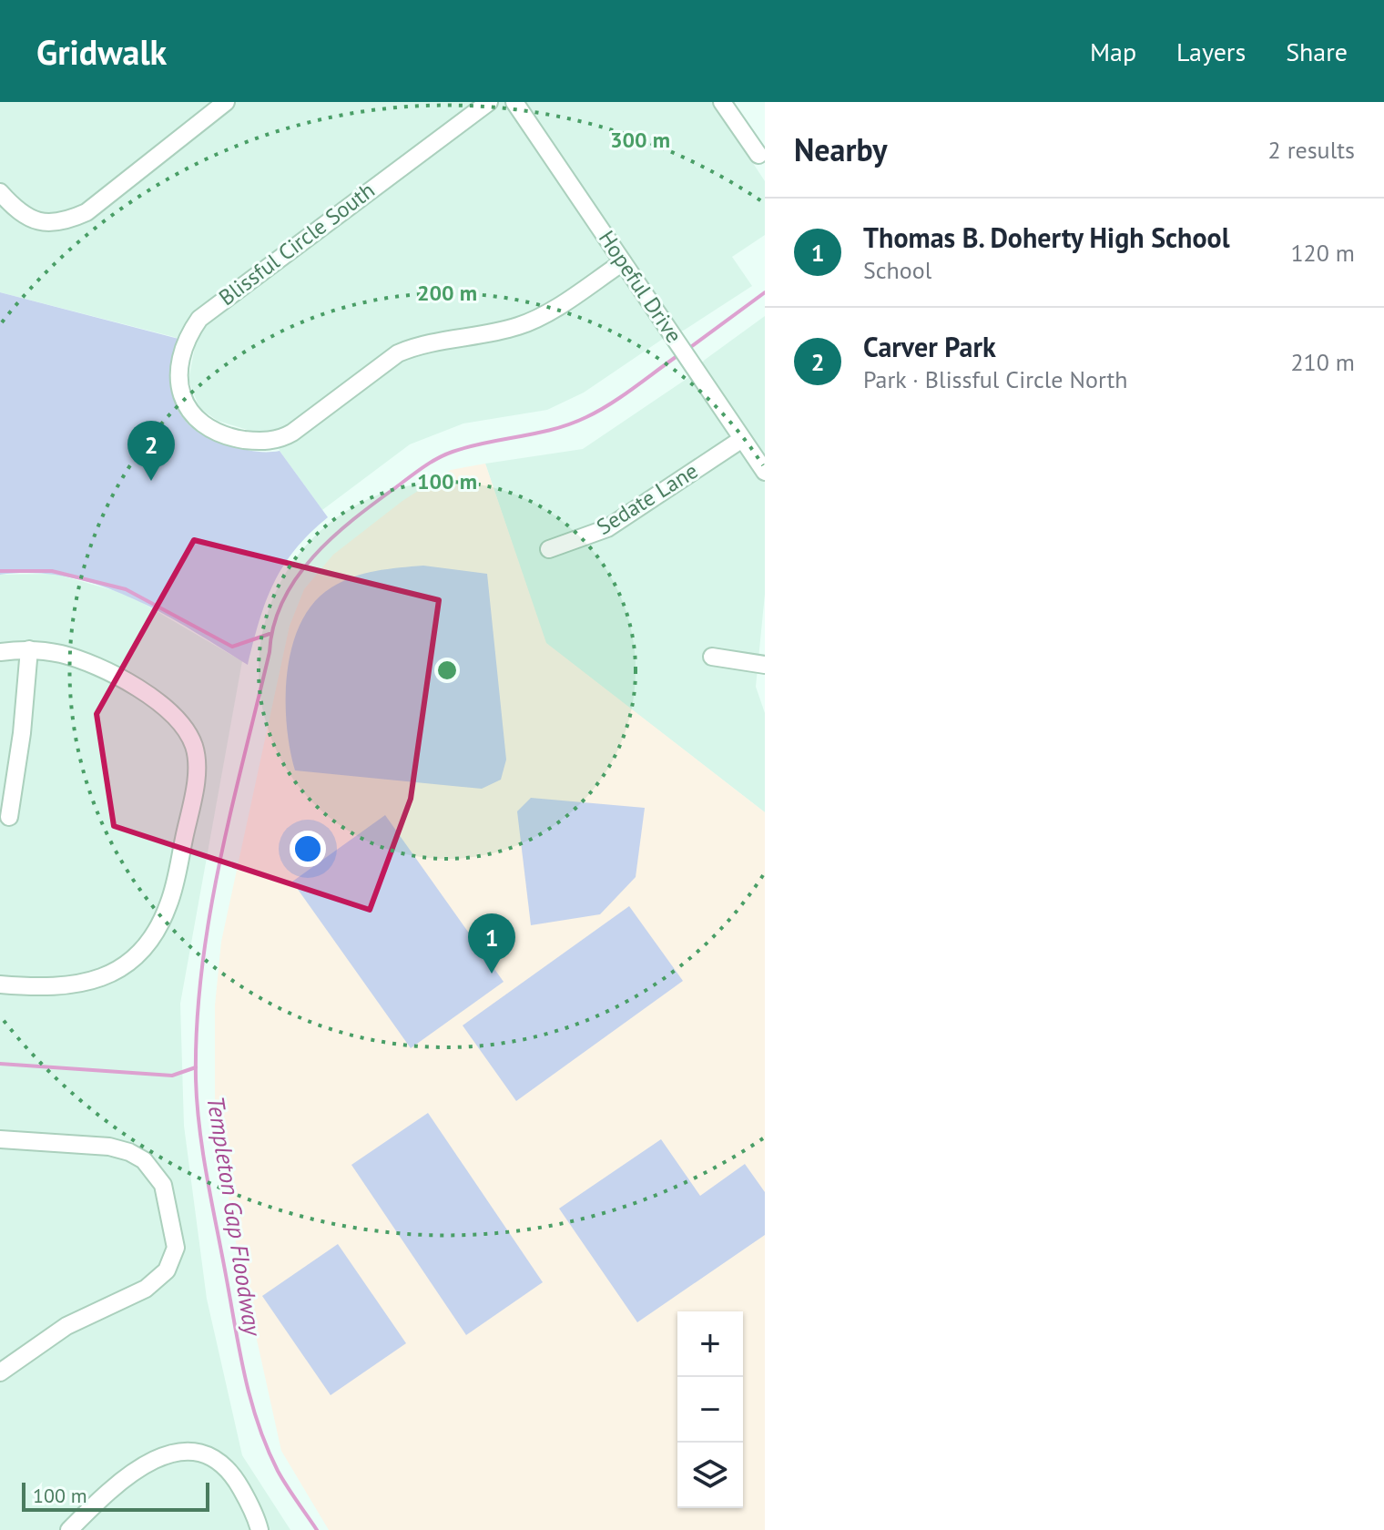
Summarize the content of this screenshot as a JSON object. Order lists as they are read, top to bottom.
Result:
{
  "streets": {
    "street": ["Blissful Circle South", "Hopeful Drive", "Sedate Lane"]
  },
  "crossings": [
    ["Blissful Circle South", "Hopeful Drive"],
    ["Hopeful Drive", "Sedate Lane"]
  ],
  "water": ["Templeton Gap Floodway"],
  "scale_bar": "100 m",
  "page": {
    "header": "Gridwalk",
    "nav": ["Map", "Layers", "Share"],
    "heading": ["Nearby", "2 results"],
    "list": [
      {
        "mark": "1",
        "name": "Thomas B. Doherty High School",
        "note": "School",
        "value": "120 m"
      },
      {
        "mark": "2",
        "name": "Carver Park",
        "note": "Park · Blissful Circle North",
        "value": "210 m"
      }
    ],
    "pins": ["2", "1"],
    "map_buttons": ["+", "−"],
    "scale": "100 m"
  },
  "rings": ["300 m", "200 m", "100 m"]
}
